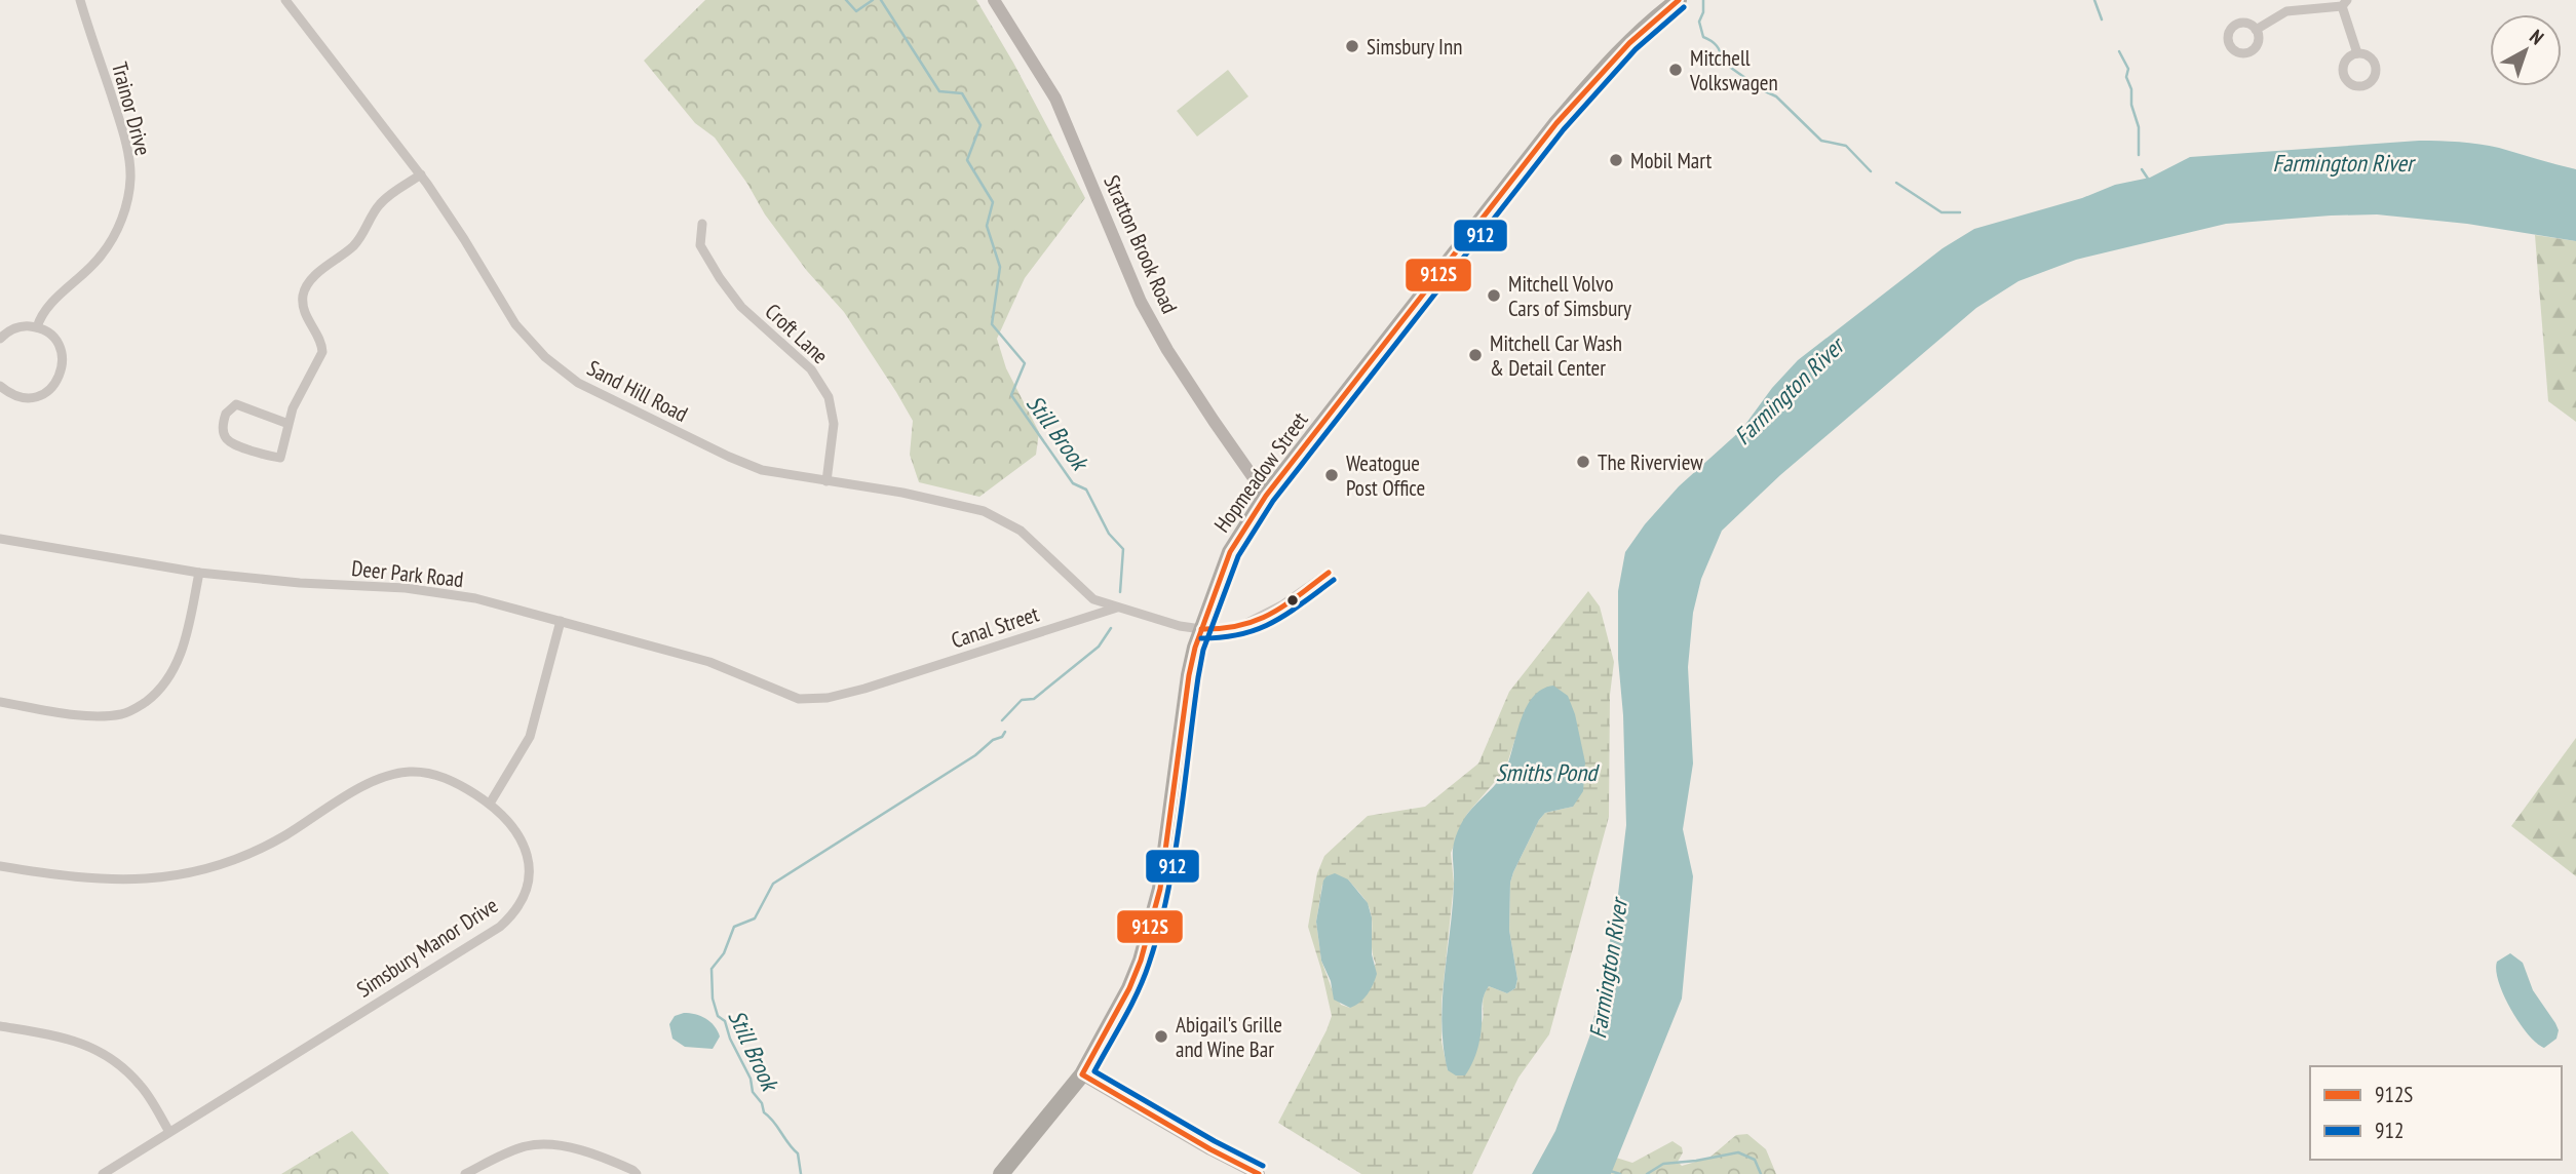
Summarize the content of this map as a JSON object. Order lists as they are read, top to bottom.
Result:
{
  "streets": {
    "highway": ["Hopmeadow Street"],
    "street": [
      "Trainor Drive",
      "Stratton Brook Road",
      "Croft Lane",
      "Sand Hill Road",
      "Deer Park Road",
      "Canal Street",
      "Simsbury Manor Drive"
    ]
  },
  "crossings": [
    ["Stratton Brook Road", "Hopmeadow Street"],
    ["Croft Lane", "Sand Hill Road"],
    ["Sand Hill Road", "Canal Street"],
    ["Deer Park Road", "Canal Street"]
  ],
  "water": ["Farmington River", "Still Brook", "Smiths Pond"],
  "places": [
    "Simsbury Inn",
    "Mitchell Volkswagen",
    "Mobil Mart",
    "Mitchell Volvo Cars of Simsbury",
    "Mitchell Car Wash & Detail Center",
    "The Riverview",
    "Weatogue Post Office",
    "Abigail's Grille and Wine Bar"
  ],
  "lines": ["transit line 912S", "transit line 912"],
  "legend": ["912S", "912"],
  "north": "top right"
}
